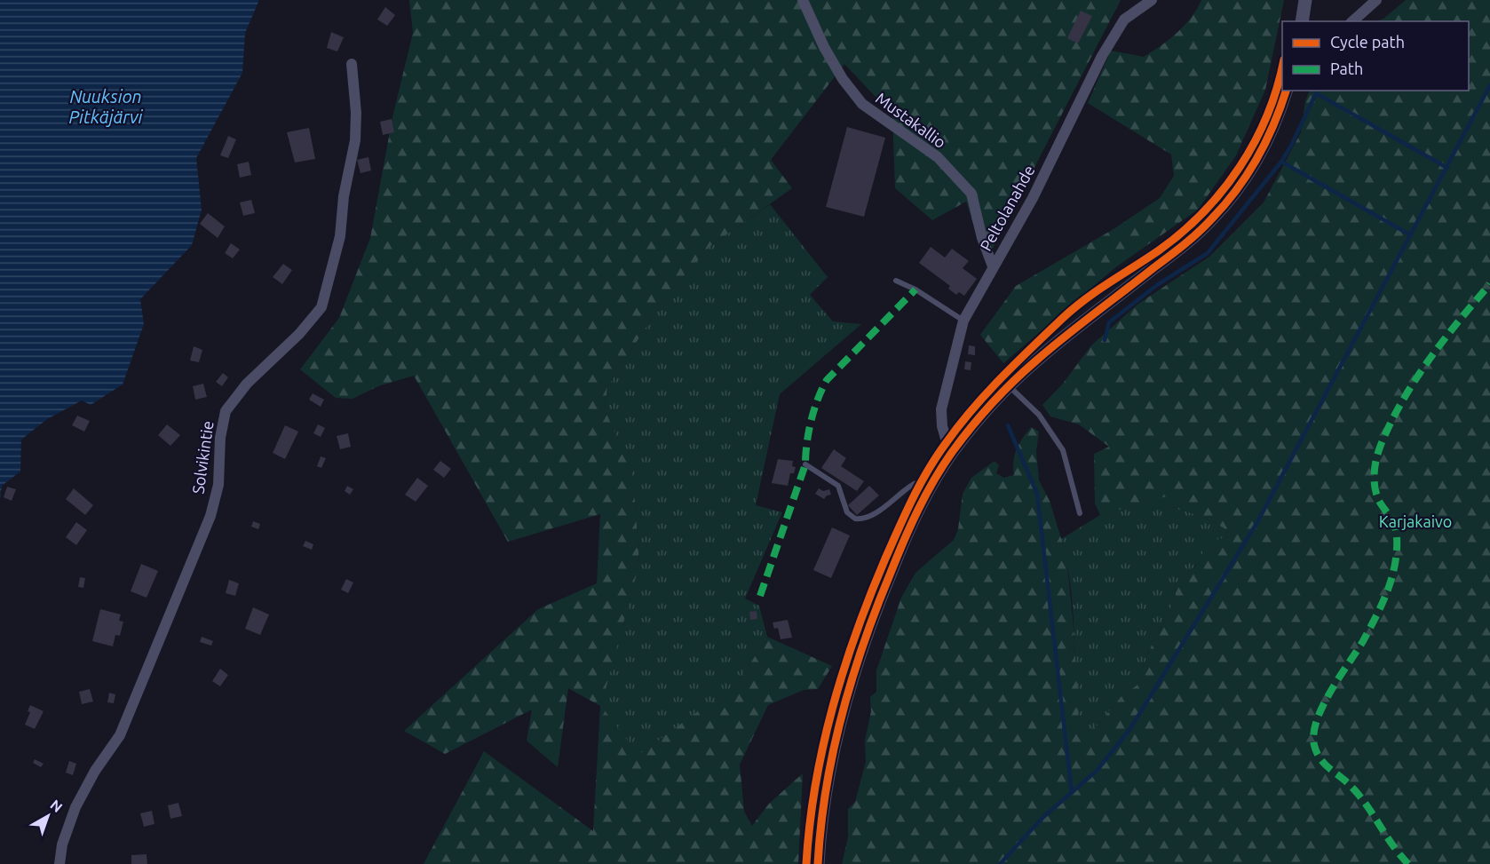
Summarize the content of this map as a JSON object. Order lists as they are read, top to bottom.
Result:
{
  "streets": {
    "street": ["Mustakallio", "Peltolanahde", "Solvikintie"]
  },
  "crossings": [
    ["Mustakallio", "Peltolanahde"]
  ],
  "water": ["Nuuksion Pitkäjärvi"],
  "parks": ["Karjakaivo"],
  "legend": ["Cycle path", "Path"],
  "north": "top right"
}
